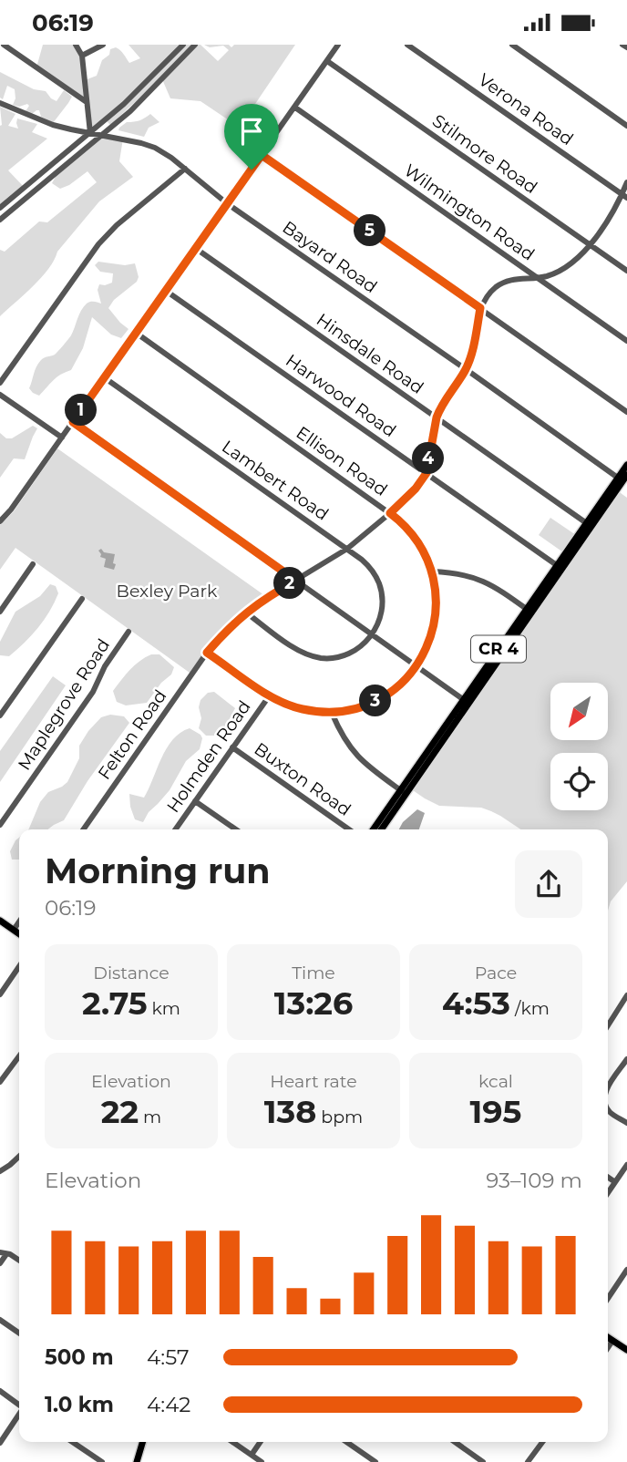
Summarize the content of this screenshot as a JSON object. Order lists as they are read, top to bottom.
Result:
{
  "streets": {
    "main road": ["CR 4"],
    "street": [
      "Verona Road",
      "Stilmore Road",
      "Wilmington Road",
      "Bayard Road",
      "Hinsdale Road",
      "Harwood Road",
      "Ellison Road",
      "Lambert Road",
      "Maplegrove Road",
      "Felton Road",
      "Holmden Road",
      "Buxton Road"
    ]
  },
  "crossings": [
    ["Bayard Road", "CR 4"],
    ["Hinsdale Road", "CR 4"],
    ["Harwood Road", "CR 4"],
    ["Harwood Road", "Felton Road"],
    ["Ellison Road", "Felton Road"],
    ["Lambert Road", "Felton Road"],
    ["Holmden Road", "Buxton Road"]
  ],
  "parks": ["Bexley Park"],
  "north": "bottom left",
  "page": {
    "status": "06:19",
    "pins": [
      "5",
      "1",
      "4",
      "2",
      "3"
    ],
    "heading": ["Morning run", "06:19"],
    "stats": [
      ["Distance", "2.75 km"],
      ["Time", "13:26"],
      ["Pace", "4:53 /km"],
      ["Elevation", "22 m"],
      ["Heart rate", "138 bpm"],
      ["kcal", "195"]
    ],
    "chart": ["Elevation", "93–109 m"],
    "list": [
      {
        "name": "500 m",
        "note": "4:57"
      },
      {
        "name": "1.0 km",
        "note": "4:42"
      }
    ]
  }
}
